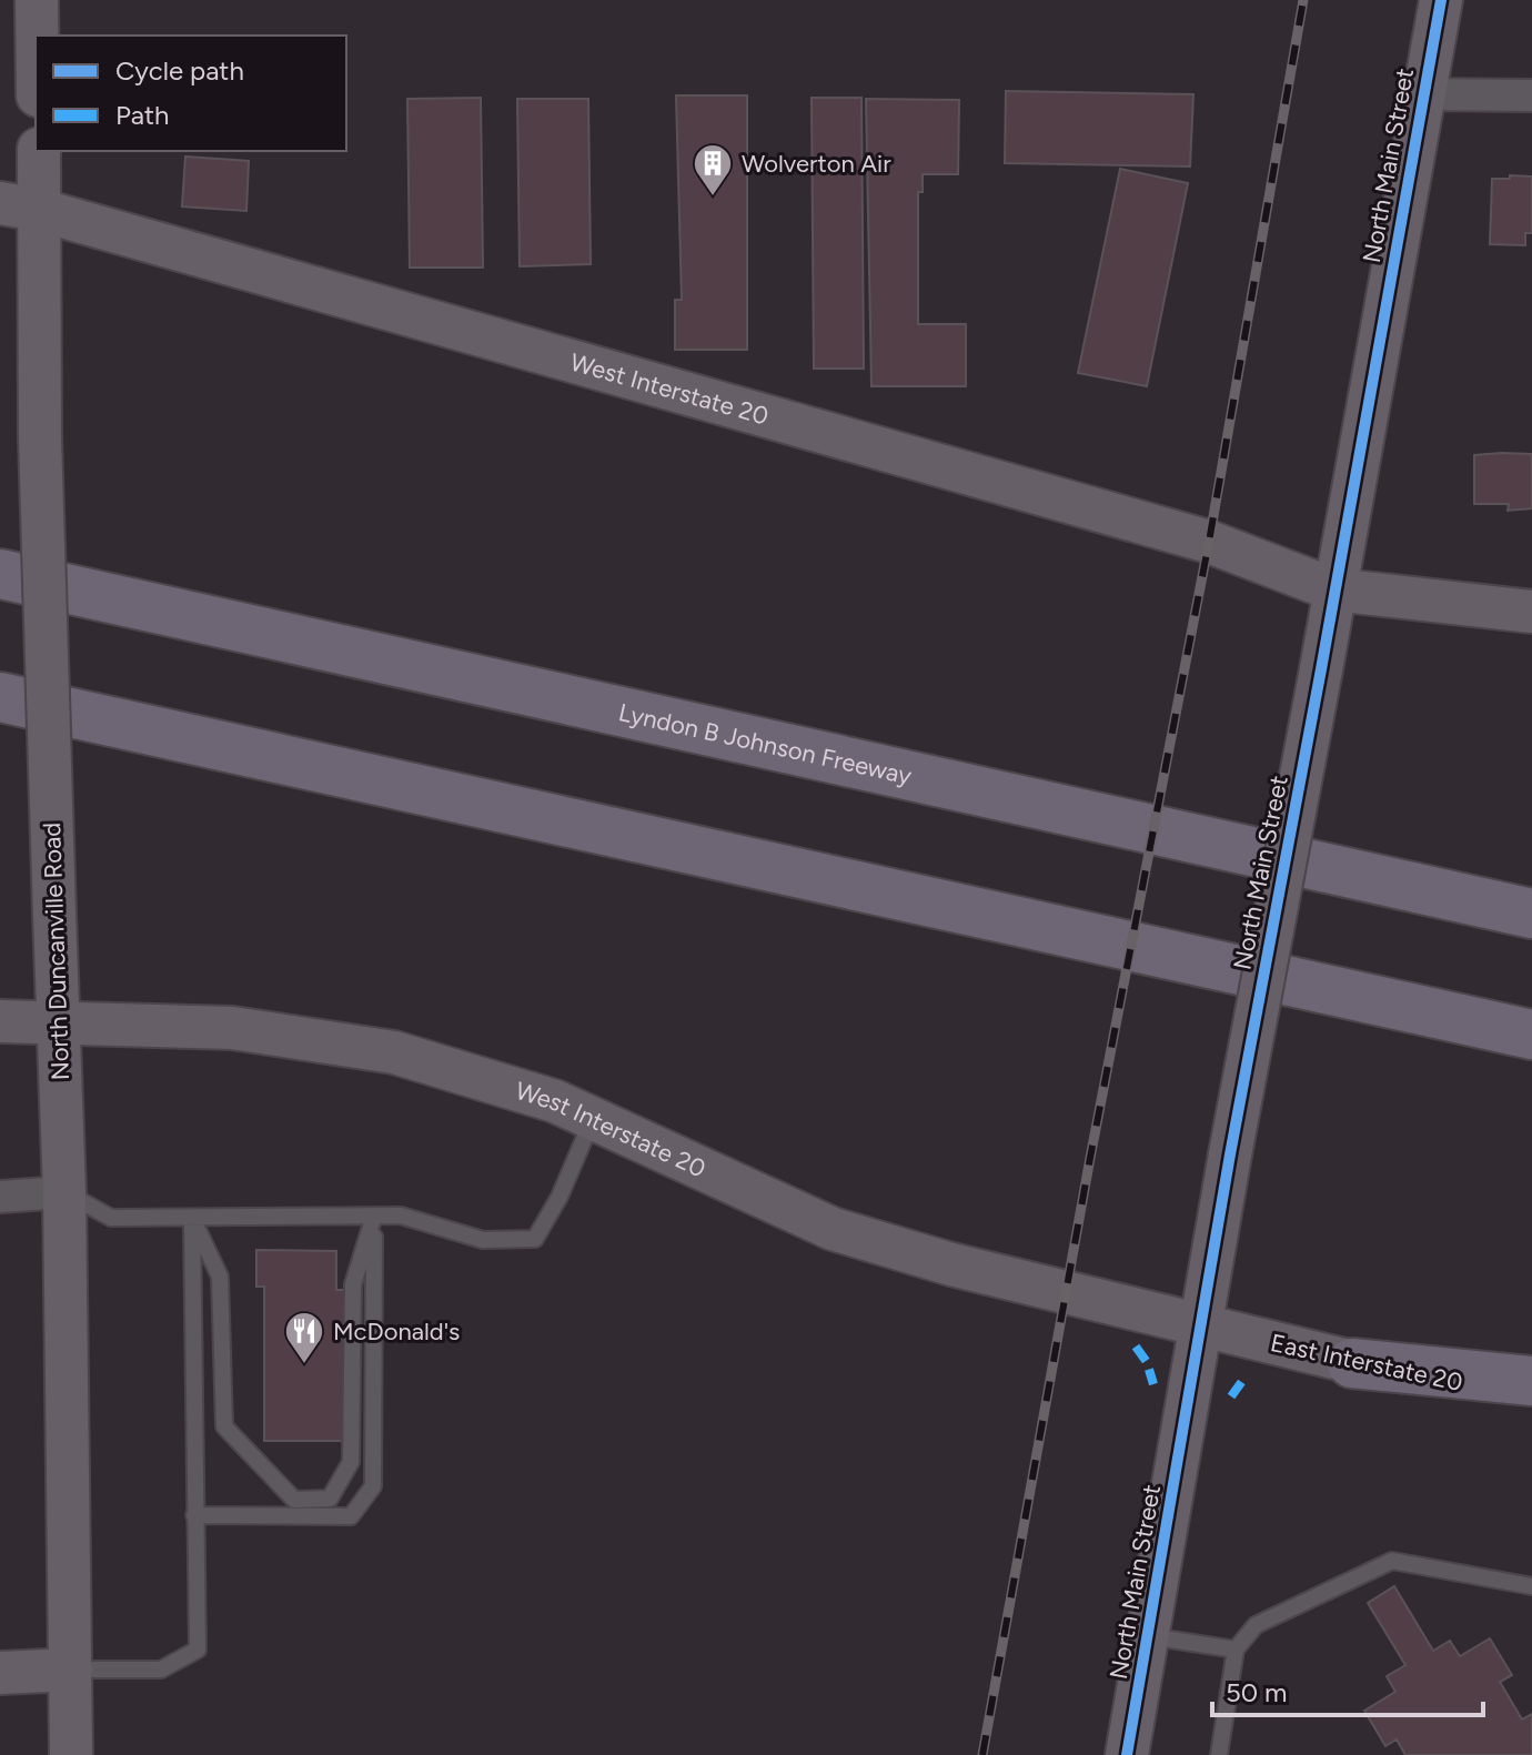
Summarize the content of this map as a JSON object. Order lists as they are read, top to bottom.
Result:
{
  "streets": {
    "highway": ["Lyndon B Johnson Freeway"],
    "main road": [
      "North Main Street",
      "West Interstate 20",
      "North Duncanville Road",
      "East Interstate 20"
    ]
  },
  "crossings": [
    ["North Main Street", "West Interstate 20"],
    ["North Main Street", "East Interstate 20"],
    ["West Interstate 20", "North Duncanville Road"],
    ["West Interstate 20", "East Interstate 20"]
  ],
  "places": {
    "building": ["Wolverton Air"],
    "restaurant": ["McDonald's"]
  },
  "legend": ["Cycle path", "Path"],
  "scale_bar": "50 m"
}
